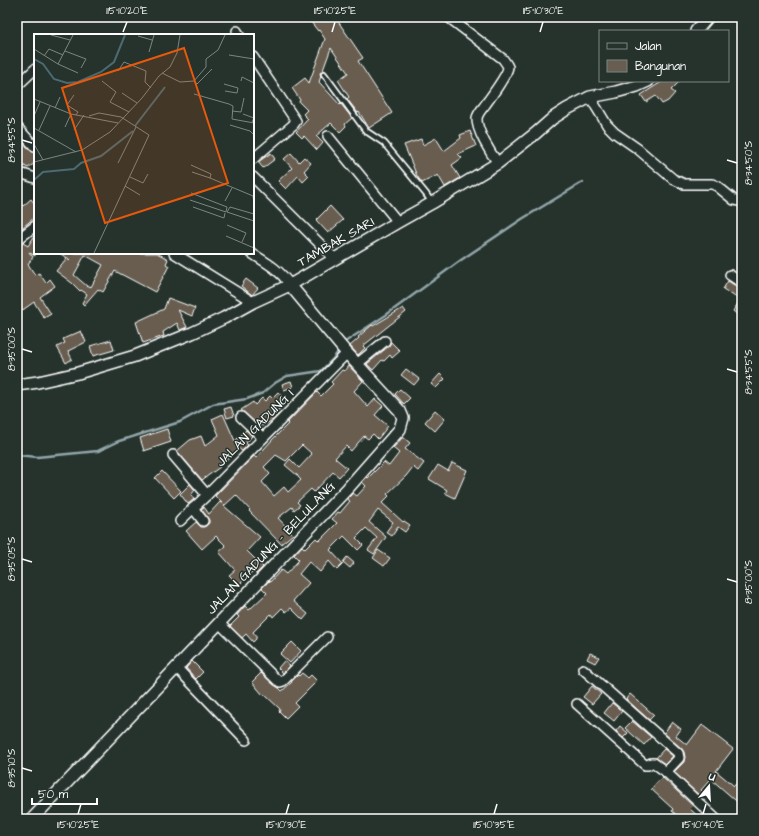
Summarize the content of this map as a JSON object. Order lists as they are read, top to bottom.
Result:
{
  "streets": {
    "street": ["TAMBAK SARI", "JALAN GADUNG I", "JALAN GADUNG - BELULANG"]
  },
  "crossings": [
    ["TAMBAK SARI", "JALAN GADUNG - BELULANG"],
    ["JALAN GADUNG I", "JALAN GADUNG - BELULANG"]
  ],
  "legend": ["Jalan", "Bangunan"],
  "scale_bar": "50 m",
  "north": "top",
  "coordinates": [
    "115°10'20\"E",
    "115°10'25\"E",
    "115°10'30\"E",
    "8°34'55\"S",
    "8°34'50\"S",
    "8°35'00\"S",
    "8°35'05\"S",
    "8°35'10\"S",
    "115°10'35\"E",
    "115°10'40\"E"
  ]
}
